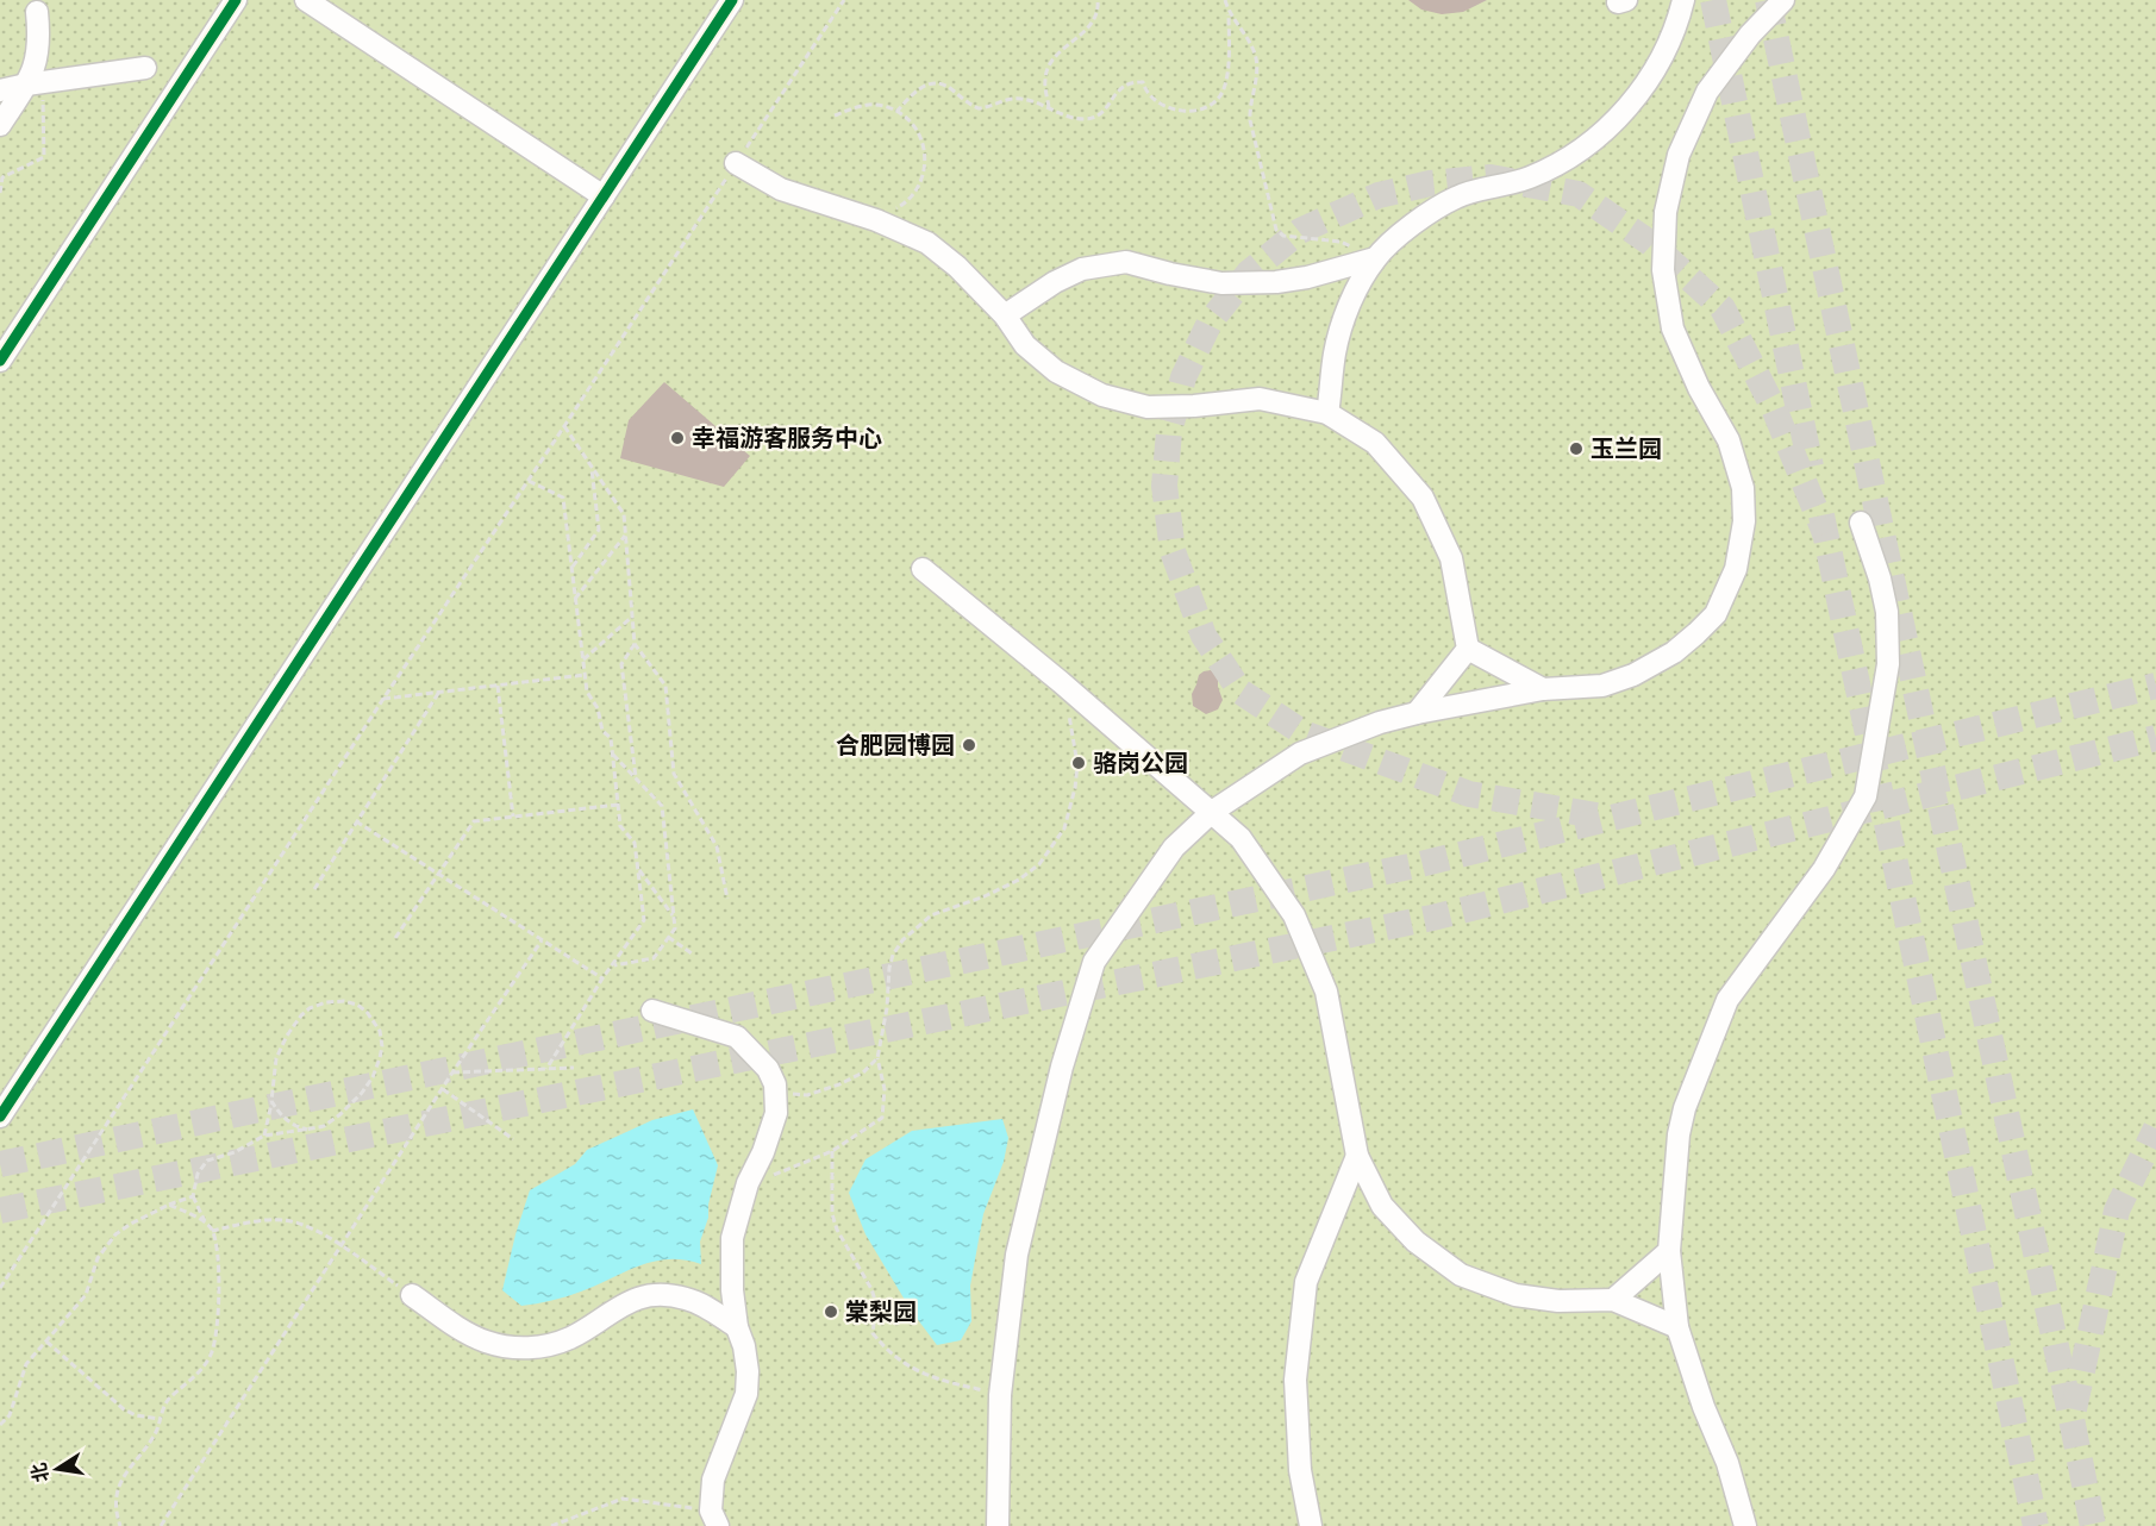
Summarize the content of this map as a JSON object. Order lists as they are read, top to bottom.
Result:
{
  "places": [
    "幸福游客服务中心",
    "玉兰园",
    "合肥园博园",
    "骆岗公园",
    "棠梨园"
  ],
  "north": "left"
}
